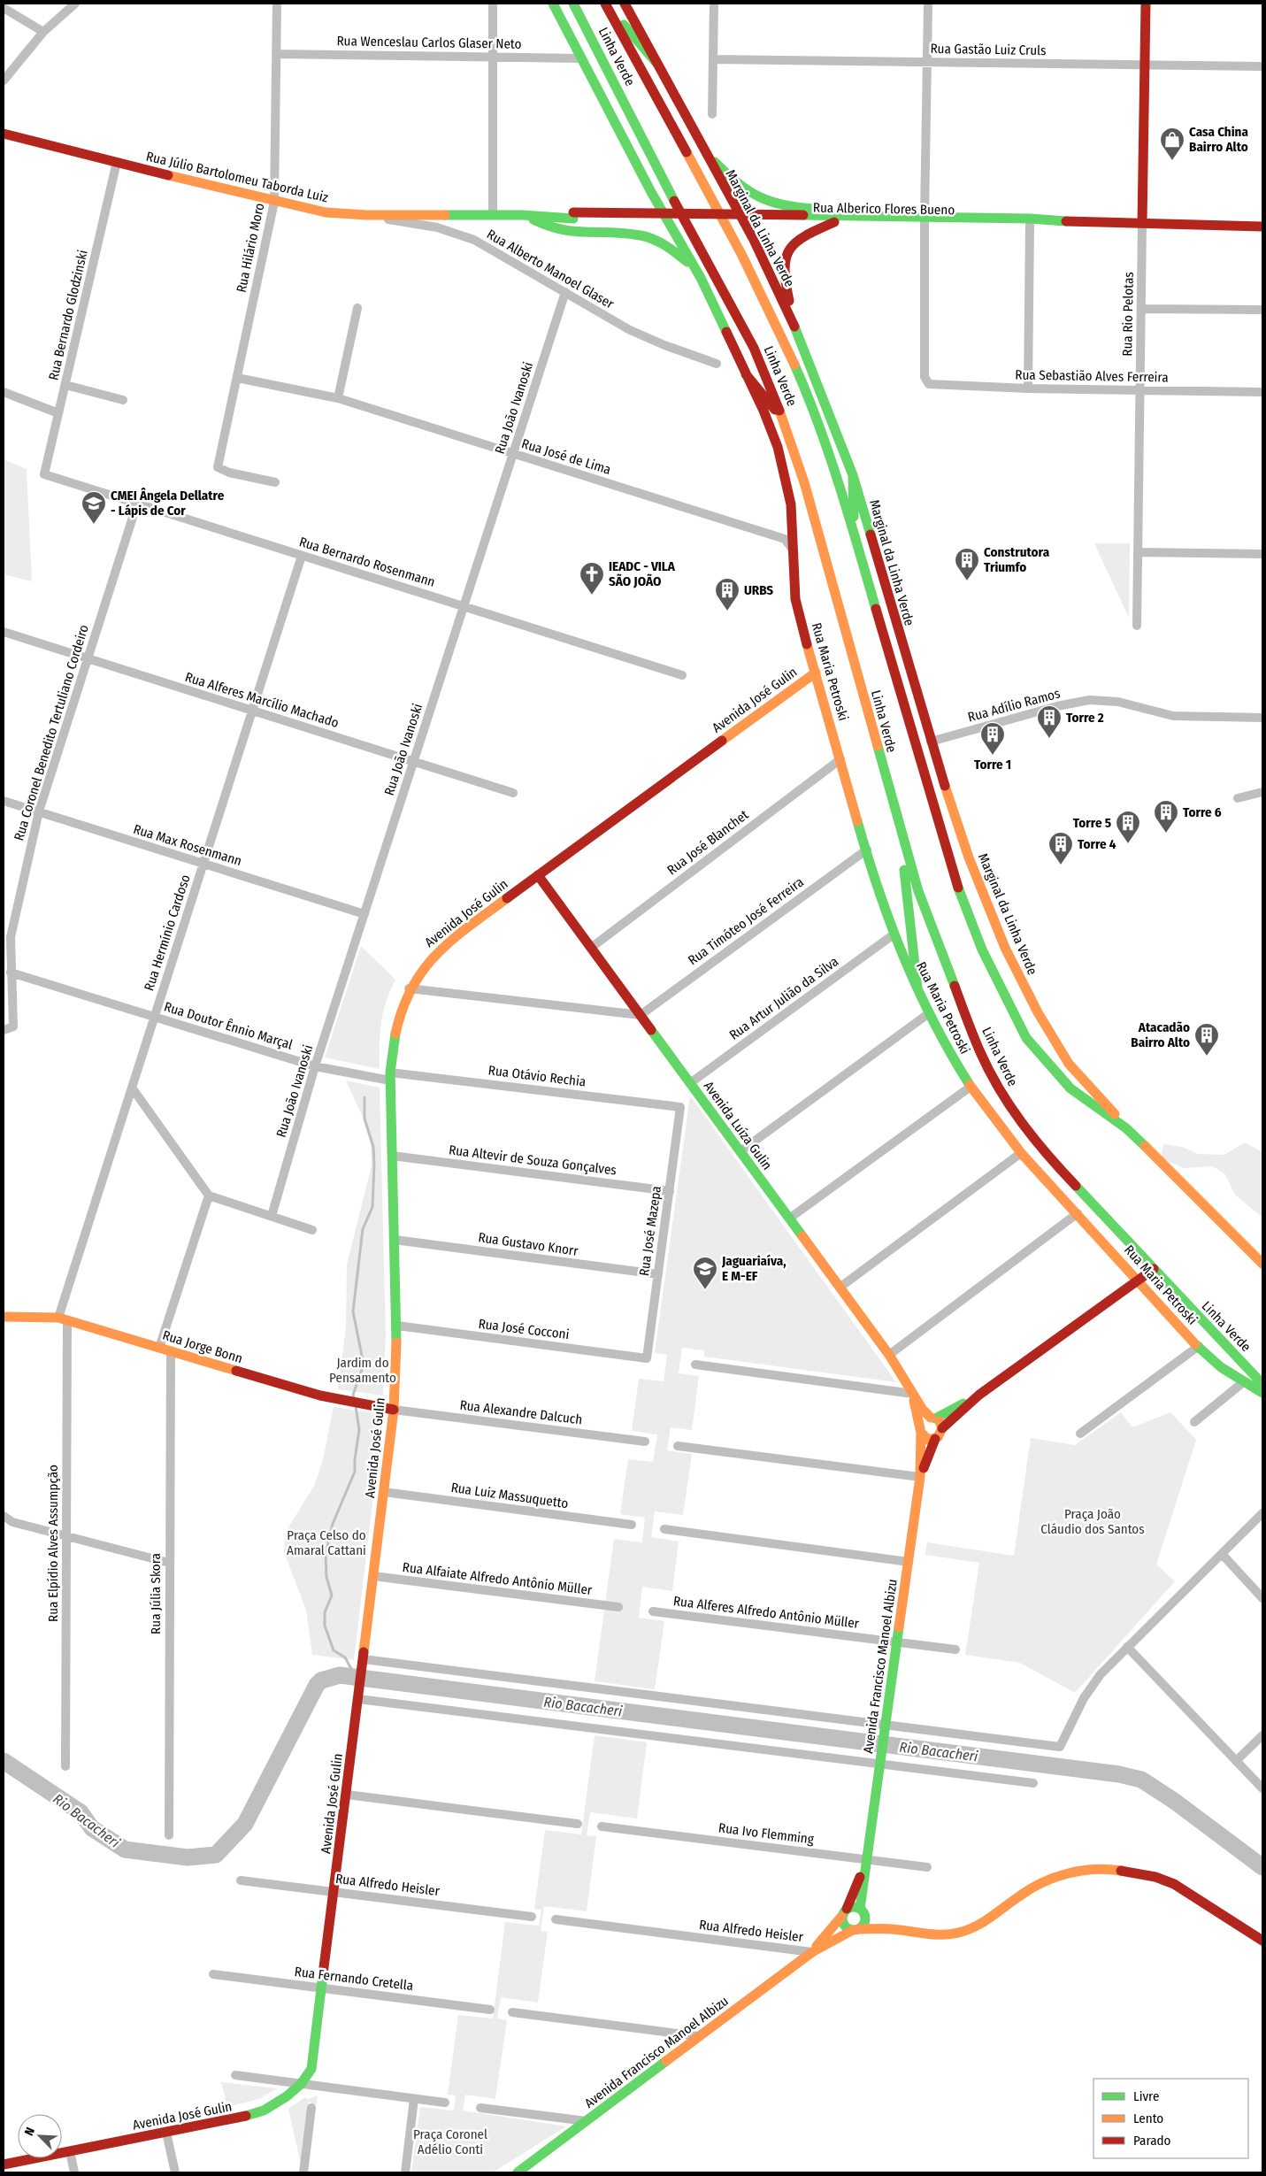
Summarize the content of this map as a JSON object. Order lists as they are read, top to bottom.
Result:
{
  "streets": {
    "main road": [
      "Linha Verde",
      "Rua Júlio Bartolomeu Taborda Luiz",
      "Rua Alberico Flores Bueno",
      "Marginal da Linha Verde",
      "Rua Rio Pelotas",
      "Rua Maria Petroski",
      "Avenida José Gulin",
      "Avenida Luíza Gulin",
      "Rua Jorge Bonn",
      "Avenida Francisco Manoel Albizu"
    ],
    "street": [
      "Rua Wenceslau Carlos Glaser Neto",
      "Rua Gastão Luiz Cruls",
      "Rua Hilário Moro",
      "Rua Alberto Manoel Glaser",
      "Rua Bernardo Glodzinski",
      "Rua Sebastião Alves Ferreira",
      "Rua João Ivanoski",
      "Rua José de Lima",
      "Rua Bernardo Rosenmann",
      "Rua Alferes Marcílio Machado",
      "Rua Adílio Ramos",
      "Rua Coronel Benedito Tertuliano Cordeiro",
      "Rua José Blanchet",
      "Rua Max Rosenmann",
      "Rua Timóteo José Ferreira",
      "Rua Hermínio Cardoso",
      "Rua Artur Julião da Silva",
      "Rua Doutor Ênnio Marçal",
      "Rua Otávio Rechia",
      "Rua Altevir de Souza Gonçalves",
      "Rua José Mazepa",
      "Rua Gustavo Knorr",
      "Rua José Cocconi",
      "Rua Alexandre Dalcuch",
      "Rua Luiz Massuquetto",
      "Rua Elpídio Alves Assumpção",
      "Rua Alfaiate Alfredo Antônio Müller",
      "Rua Júlia Skora",
      "Rua Alferes Alfredo Antônio Müller",
      "Rua Ivo Flemming",
      "Rua Alfredo Heisler",
      "Rua Fernando Cretella"
    ]
  },
  "crossings": [
    ["Rua Wenceslau Carlos Glaser Neto", "Rua Hilário Moro"],
    ["Rua Gastão Luiz Cruls", "Rua Rio Pelotas"],
    ["Linha Verde", "Marginal da Linha Verde"],
    ["Rua Júlio Bartolomeu Taborda Luiz", "Rua Alberico Flores Bueno"],
    ["Rua Júlio Bartolomeu Taborda Luiz", "Rua Hilário Moro"],
    ["Rua Júlio Bartolomeu Taborda Luiz", "Rua Alberto Manoel Glaser"],
    ["Rua Júlio Bartolomeu Taborda Luiz", "Rua Bernardo Glodzinski"],
    ["Rua Alberico Flores Bueno", "Rua Rio Pelotas"],
    ["Rua Alberico Flores Bueno", "Rua Sebastião Alves Ferreira"],
    ["Marginal da Linha Verde", "Rua Adílio Ramos"],
    ["Rua Hilário Moro", "Rua José de Lima"],
    ["Rua Alberto Manoel Glaser", "Rua João Ivanoski"],
    ["Rua Rio Pelotas", "Rua Sebastião Alves Ferreira"],
    ["Rua Bernardo Glodzinski", "Rua Bernardo Rosenmann"],
    ["Rua João Ivanoski", "Rua José de Lima"],
    ["Rua João Ivanoski", "Rua Bernardo Rosenmann"],
    ["Rua João Ivanoski", "Rua Alferes Marcílio Machado"],
    ["Rua João Ivanoski", "Rua Max Rosenmann"],
    ["Rua João Ivanoski", "Rua Doutor Ênnio Marçal"],
    ["Rua Bernardo Rosenmann", "Rua Coronel Benedito Tertuliano Cordeiro"],
    ["Rua Bernardo Rosenmann", "Rua Hermínio Cardoso"],
    ["Rua Maria Petroski", "Avenida José Gulin"],
    ["Rua Maria Petroski", "Rua José Blanchet"],
    ["Rua Maria Petroski", "Rua Timóteo José Ferreira"],
    ["Rua Maria Petroski", "Rua Artur Julião da Silva"],
    ["Rua Alferes Marcílio Machado", "Rua Coronel Benedito Tertuliano Cordeiro"],
    ["Rua Alferes Marcílio Machado", "Rua Hermínio Cardoso"],
    ["Avenida José Gulin", "Rua Doutor Ênnio Marçal"],
    ["Avenida José Gulin", "Rua Otávio Rechia"],
    ["Avenida José Gulin", "Avenida Luíza Gulin"],
    ["Avenida José Gulin", "Rua Altevir de Souza Gonçalves"],
    ["Avenida José Gulin", "Rua Gustavo Knorr"],
    ["Avenida José Gulin", "Rua José Cocconi"],
    ["Avenida José Gulin", "Rua Jorge Bonn"],
    ["Avenida José Gulin", "Rua Alexandre Dalcuch"],
    ["Avenida José Gulin", "Rua Luiz Massuquetto"],
    ["Avenida José Gulin", "Rua Alfaiate Alfredo Antônio Müller"],
    ["Avenida José Gulin", "Rua Alfredo Heisler"],
    ["Avenida José Gulin", "Rua Fernando Cretella"],
    ["Rua Coronel Benedito Tertuliano Cordeiro", "Rua Max Rosenmann"],
    ["Rua Coronel Benedito Tertuliano Cordeiro", "Rua Doutor Ênnio Marçal"],
    ["Rua José Blanchet", "Avenida Luíza Gulin"],
    ["Rua Max Rosenmann", "Rua Hermínio Cardoso"],
    ["Rua Timóteo José Ferreira", "Avenida Luíza Gulin"],
    ["Rua Hermínio Cardoso", "Rua Doutor Ênnio Marçal"],
    ["Rua Hermínio Cardoso", "Rua Jorge Bonn"],
    ["Rua Hermínio Cardoso", "Rua Elpídio Alves Assumpção"],
    ["Rua Artur Julião da Silva", "Avenida Luíza Gulin"],
    ["Rua Doutor Ênnio Marçal", "Rua Otávio Rechia"],
    ["Rua Otávio Rechia", "Rua José Mazepa"],
    ["Avenida Luíza Gulin", "Avenida Francisco Manoel Albizu"],
    ["Rua Altevir de Souza Gonçalves", "Rua José Mazepa"],
    ["Rua José Mazepa", "Rua Gustavo Knorr"],
    ["Rua José Mazepa", "Rua José Cocconi"],
    ["Rua Jorge Bonn", "Rua Alexandre Dalcuch"],
    ["Rua Jorge Bonn", "Rua Elpídio Alves Assumpção"],
    ["Rua Jorge Bonn", "Rua Júlia Skora"],
    ["Rua Alferes Alfredo Antônio Müller", "Avenida Francisco Manoel Albizu"],
    ["Avenida Francisco Manoel Albizu", "Rua Ivo Flemming"],
    ["Avenida Francisco Manoel Albizu", "Rua Alfredo Heisler"]
  ],
  "water": ["Rio Bacacheri"],
  "parks": [
    "Jardim do Pensamento",
    "Praça João Cláudio dos Santos",
    "Praça Celso do Amaral Cattani",
    "Praça Coronel Adélio Conti"
  ],
  "places": {
    "shop": ["Casa China Bairro Alto"],
    "school or university": ["CMEI Ângela Dellatre - Lápis de Cor", "Jaguariaíva, E M-EF"],
    "building": [
      "Construtora Triumfo",
      "URBS",
      "Torre 2",
      "Torre 1",
      "Torre 6",
      "Torre 5",
      "Torre 4",
      "Atacadão Bairro Alto"
    ],
    "church": ["IEADC - VILA SÃO JOÃO"]
  },
  "legend": ["Livre", "Lento", "Parado"],
  "north": "top left"
}
